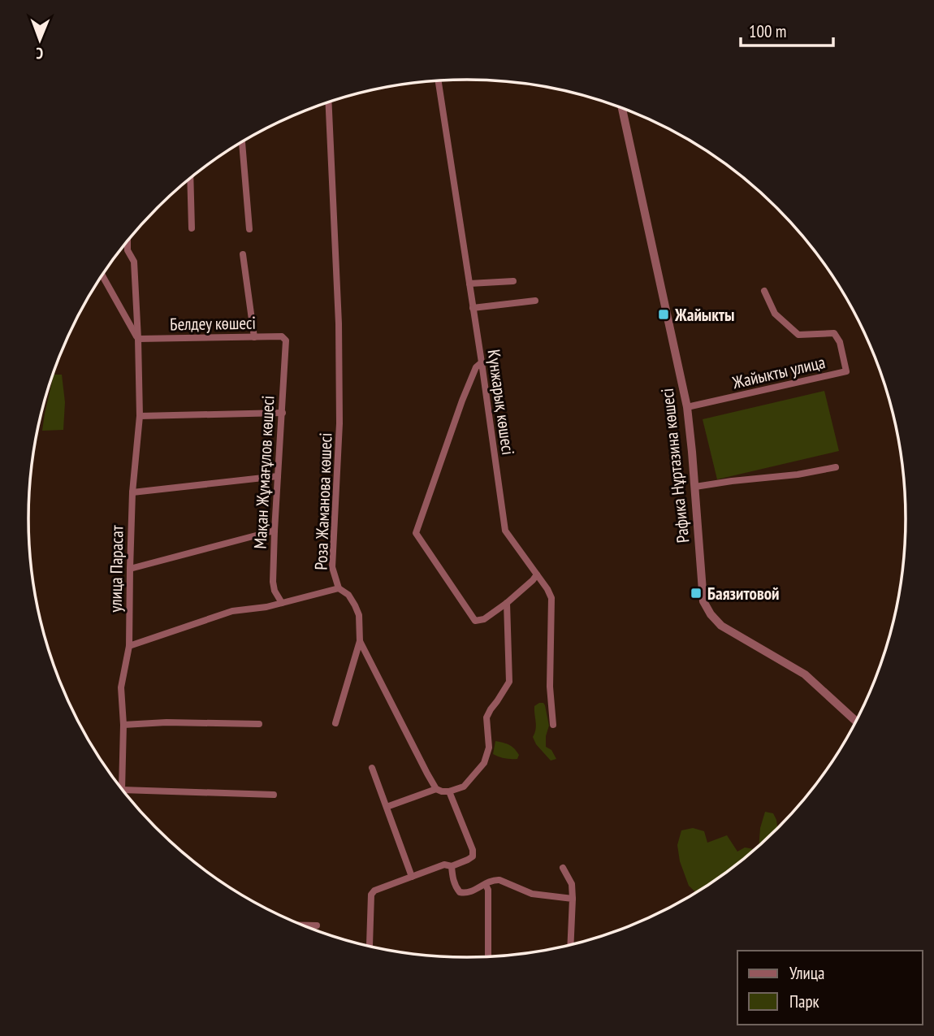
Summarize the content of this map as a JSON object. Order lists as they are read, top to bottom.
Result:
{
  "streets": {
    "street": [
      "Белдеу көшесі",
      "Жайыкты улица",
      "Күнжарық көшесі",
      "Рафика Нұртазина көшесі",
      "Мақан Жұмағұлов көшесі",
      "Роза Жаманова көшесі",
      "улица Парасат"
    ]
  },
  "crossings": [
    ["Белдеу көшесі", "Мақан Жұмағұлов көшесі"],
    ["Белдеу көшесі", "улица Парасат"],
    ["Жайыкты улица", "Рафика Нұртазина көшесі"]
  ],
  "places": {
    "transit": ["Жайыкты", "Баязитовой"]
  },
  "legend": ["Улица", "Парк"],
  "scale_bar": "100 m",
  "north": "bottom"
}
